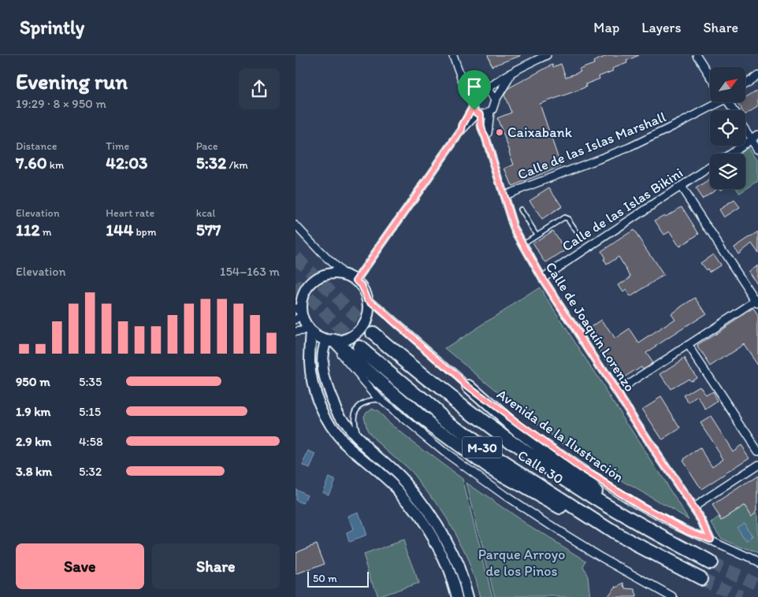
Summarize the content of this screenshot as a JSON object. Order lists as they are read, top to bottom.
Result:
{
  "streets": {
    "highway": ["M-30", "Calle 30"],
    "street": [
      "Calle de las Islas Marshall",
      "Calle de las Islas Bikini",
      "Calle de Joaquín Lorenzo",
      "Avenida de la Ilustración"
    ]
  },
  "crossings": [
    ["Calle de las Islas Marshall", "Calle de Joaquín Lorenzo"],
    ["Calle de las Islas Bikini", "Calle de Joaquín Lorenzo"],
    ["Calle de Joaquín Lorenzo", "Avenida de la Ilustración"]
  ],
  "parks": ["Parque Arroyo de los Pinos"],
  "places": ["Caixabank"],
  "scale_bar": "50 m",
  "north": "top right",
  "page": {
    "header": "Sprintly",
    "nav": ["Map", "Layers", "Share"],
    "heading": ["Evening run", "19:29 · 8 × 950 m"],
    "stats": [
      ["Distance", "7.60 km"],
      ["Time", "42:03"],
      ["Pace", "5:32 /km"],
      ["Elevation", "112 m"],
      ["Heart rate", "144 bpm"],
      ["kcal", "577"]
    ],
    "chart": ["Elevation", "154–163 m"],
    "list": [
      {
        "name": "950 m",
        "note": "5:35"
      },
      {
        "name": "1.9 km",
        "note": "5:15"
      },
      {
        "name": "2.9 km",
        "note": "4:58"
      },
      {
        "name": "3.8 km",
        "note": "5:32"
      }
    ],
    "buttons": ["Save", "Share"],
    "scale": "50 m"
  }
}
